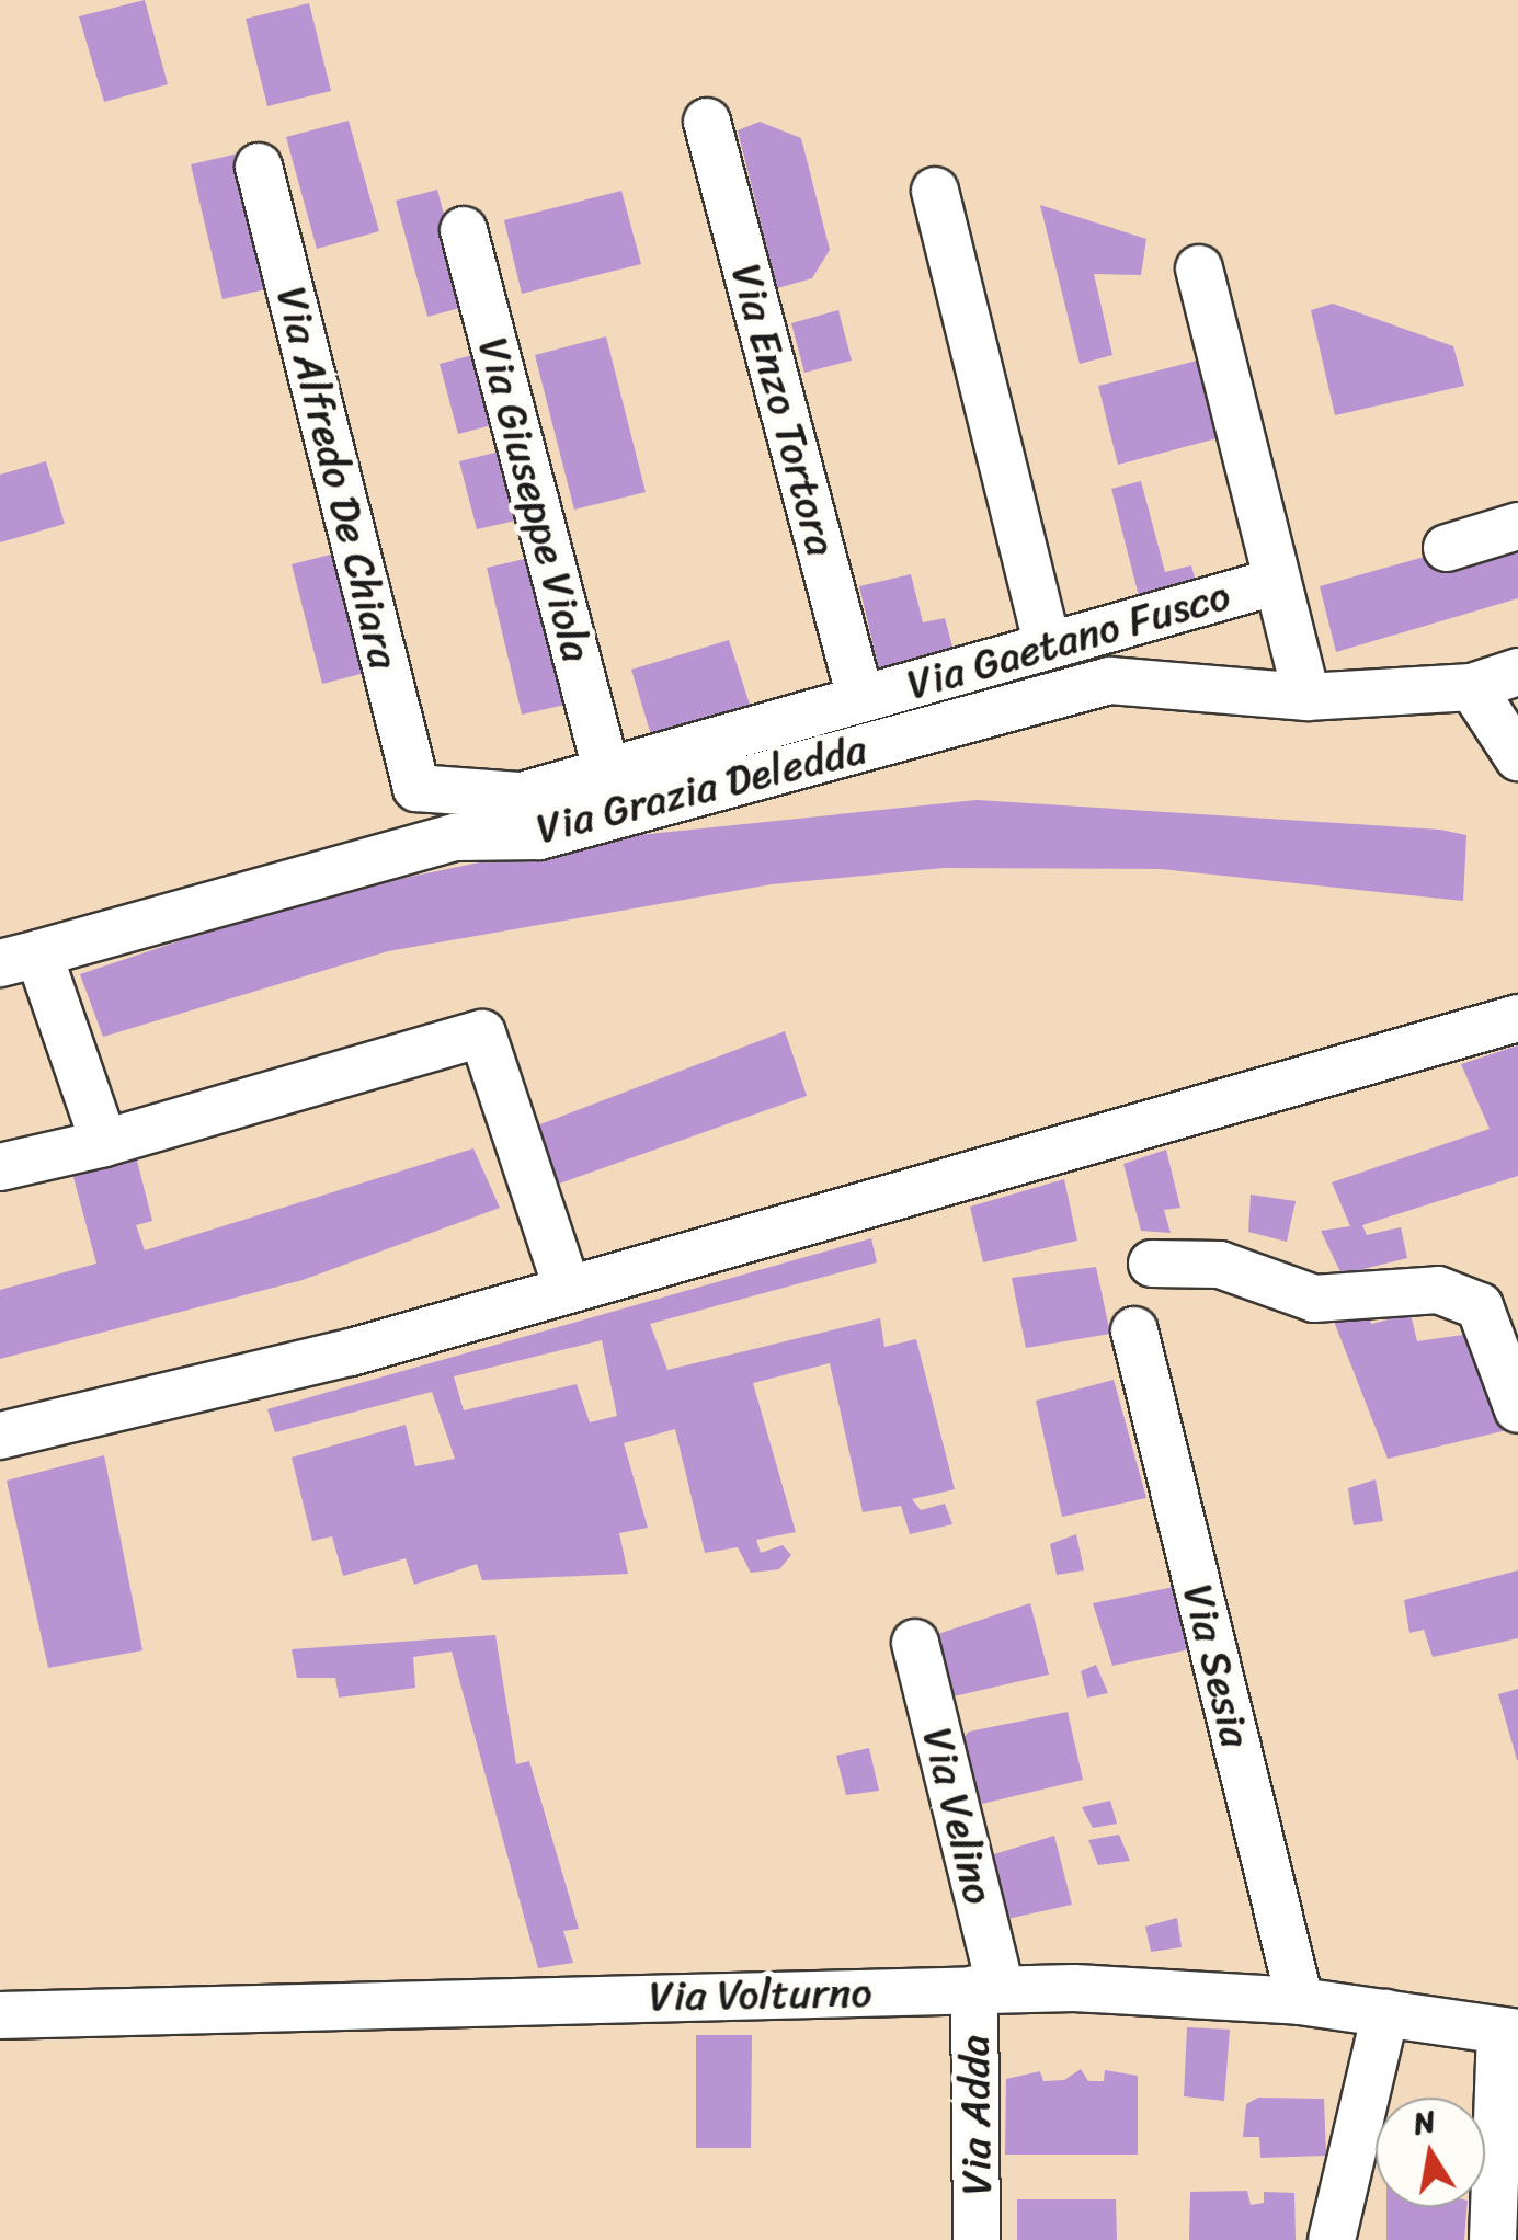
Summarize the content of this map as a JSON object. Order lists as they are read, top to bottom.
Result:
{
  "streets": {
    "street": [
      "Via Enzo Tortora",
      "Via Alfredo De Chiara",
      "Via Giuseppe Viola",
      "Via Gaetano Fusco",
      "Via Grazia Deledda",
      "Via Sesia",
      "Via Velino",
      "Via Volturno",
      "Via Adda"
    ]
  },
  "crossings": [
    ["Via Enzo Tortora", "Via Gaetano Fusco"],
    ["Via Alfredo De Chiara", "Via Gaetano Fusco"],
    ["Via Giuseppe Viola", "Via Gaetano Fusco"],
    ["Via Sesia", "Via Volturno"],
    ["Via Velino", "Via Volturno"],
    ["Via Velino", "Via Adda"],
    ["Via Volturno", "Via Adda"]
  ],
  "north": "top"
}
